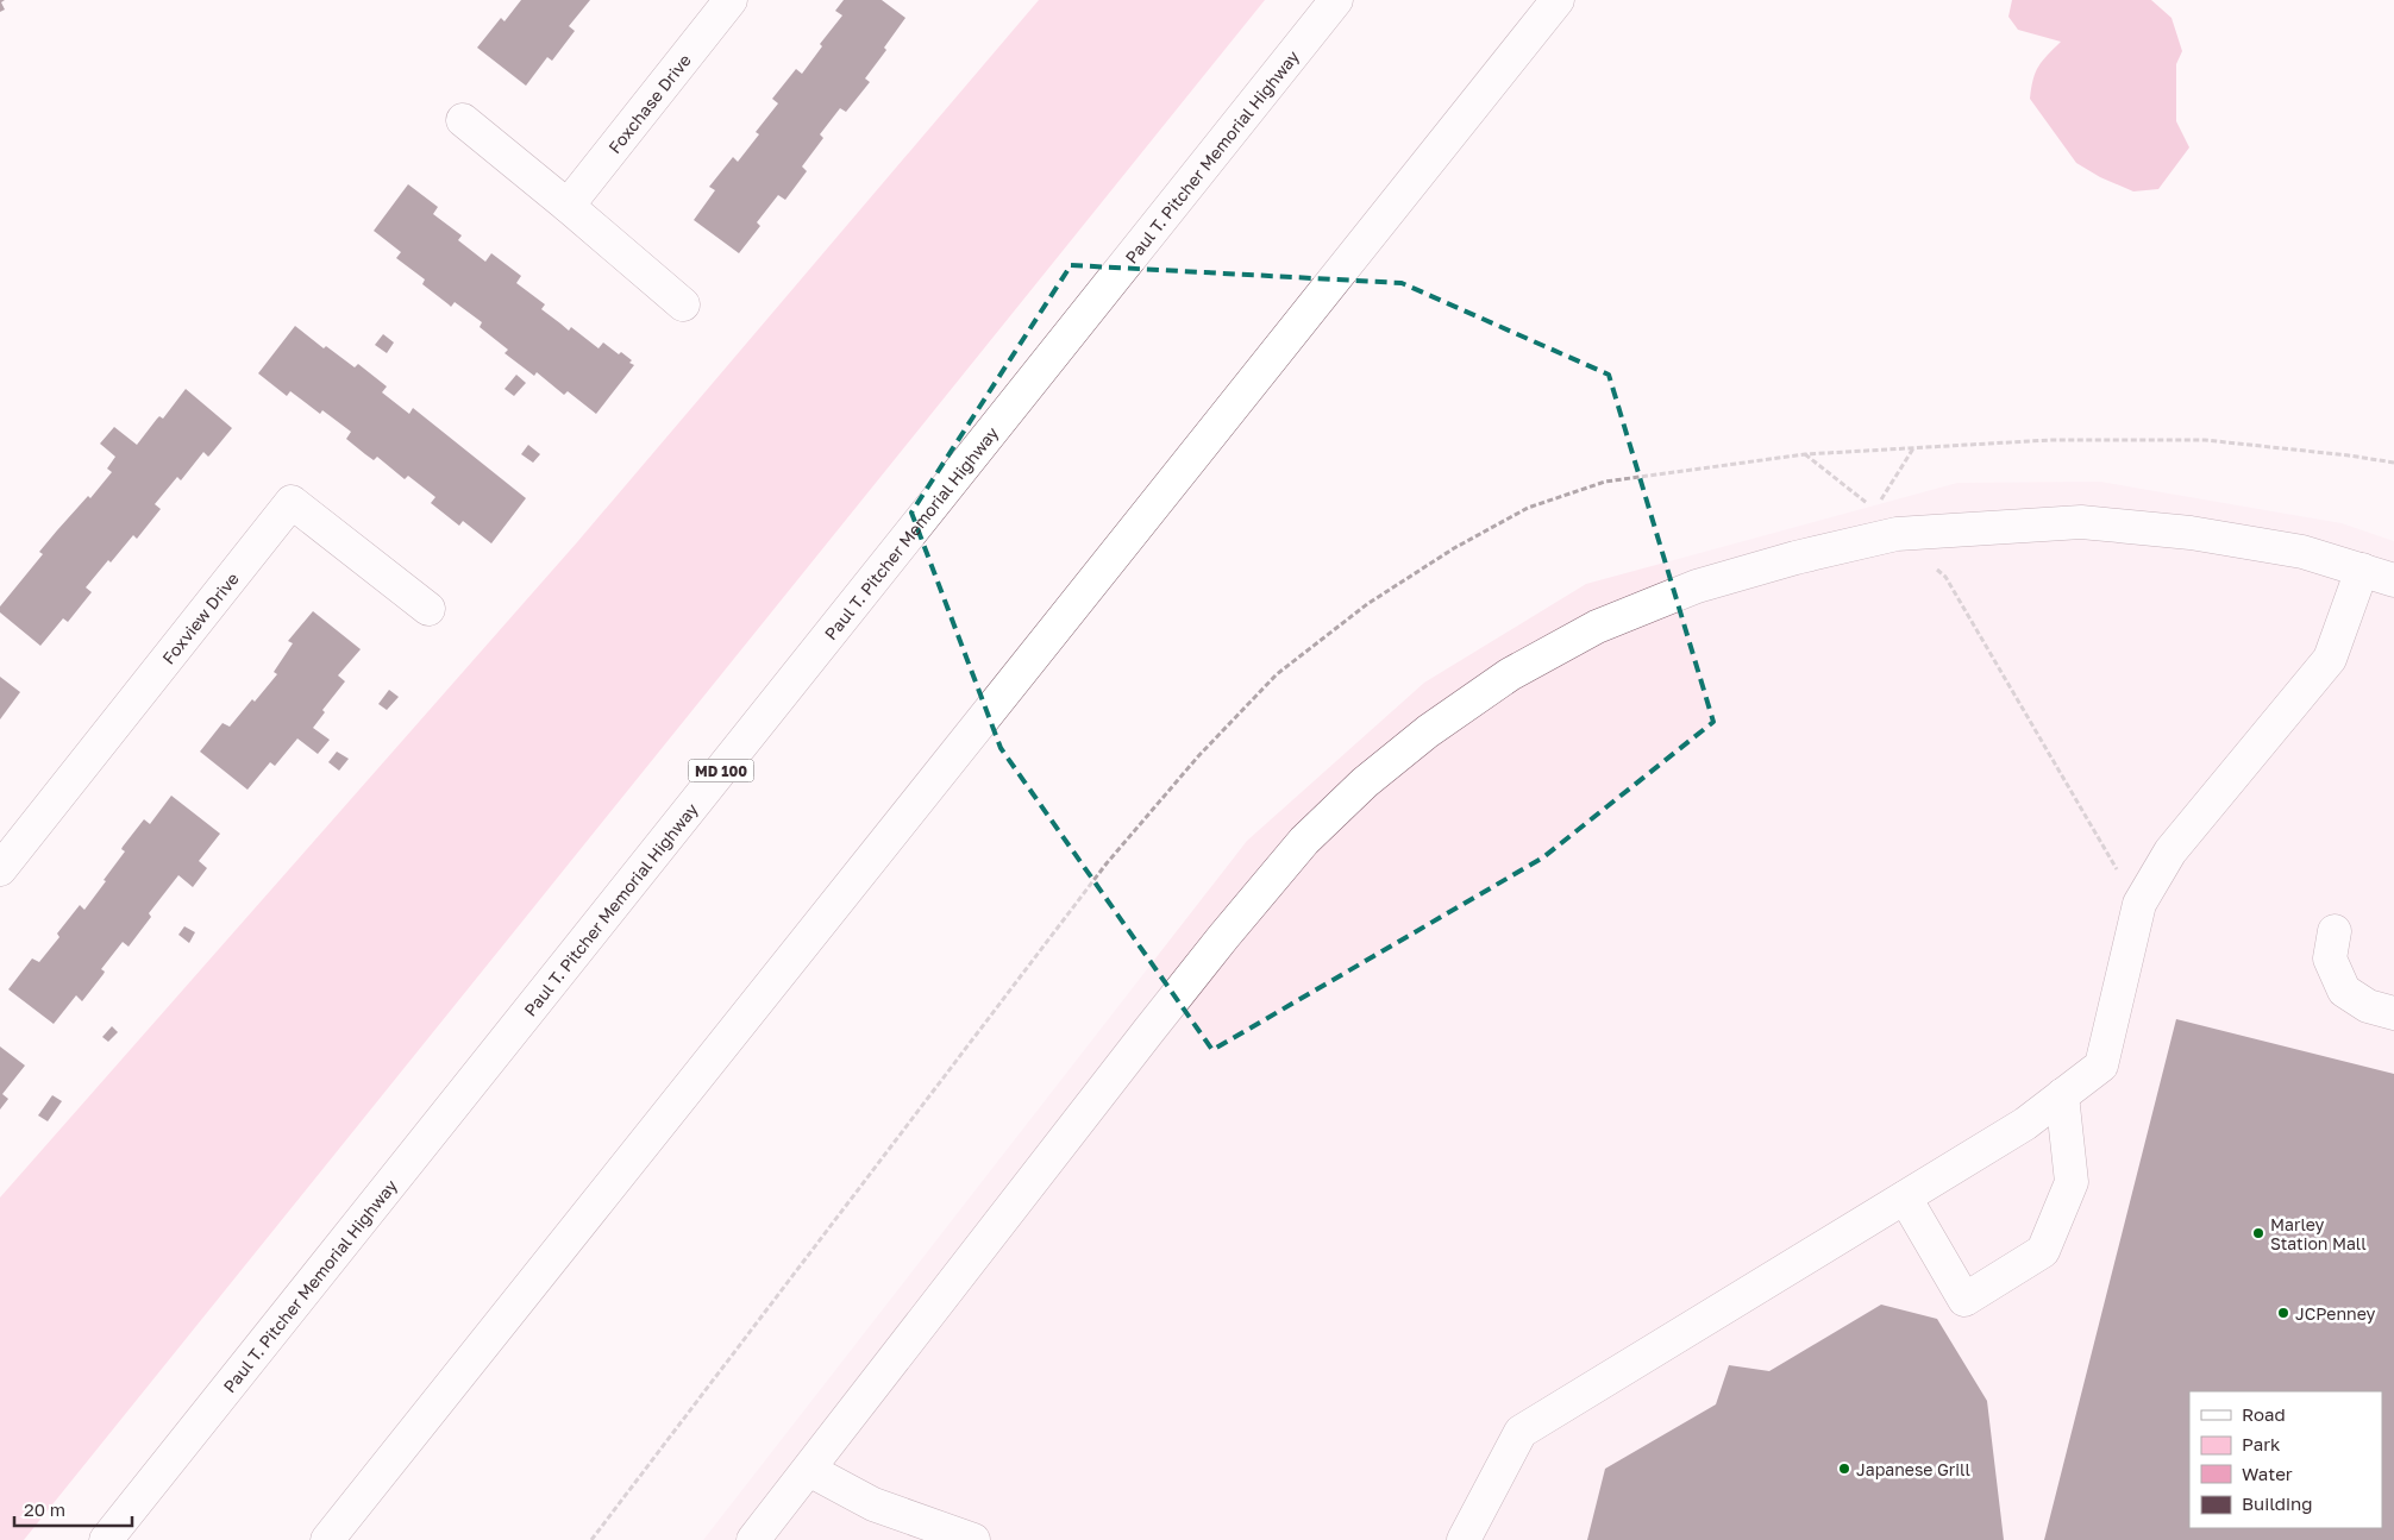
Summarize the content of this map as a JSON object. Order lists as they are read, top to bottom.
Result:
{
  "streets": {
    "main road": [
      "Foxchase Drive",
      "Paul T. Pitcher Memorial Highway",
      "Foxview Drive",
      "MD 100"
    ]
  },
  "places": ["Marley Station Mall", "JCPenney", "Japanese Grill"],
  "legend": [
    "Road",
    "Park",
    "Water",
    "Building"
  ],
  "scale_bar": "20 m"
}
